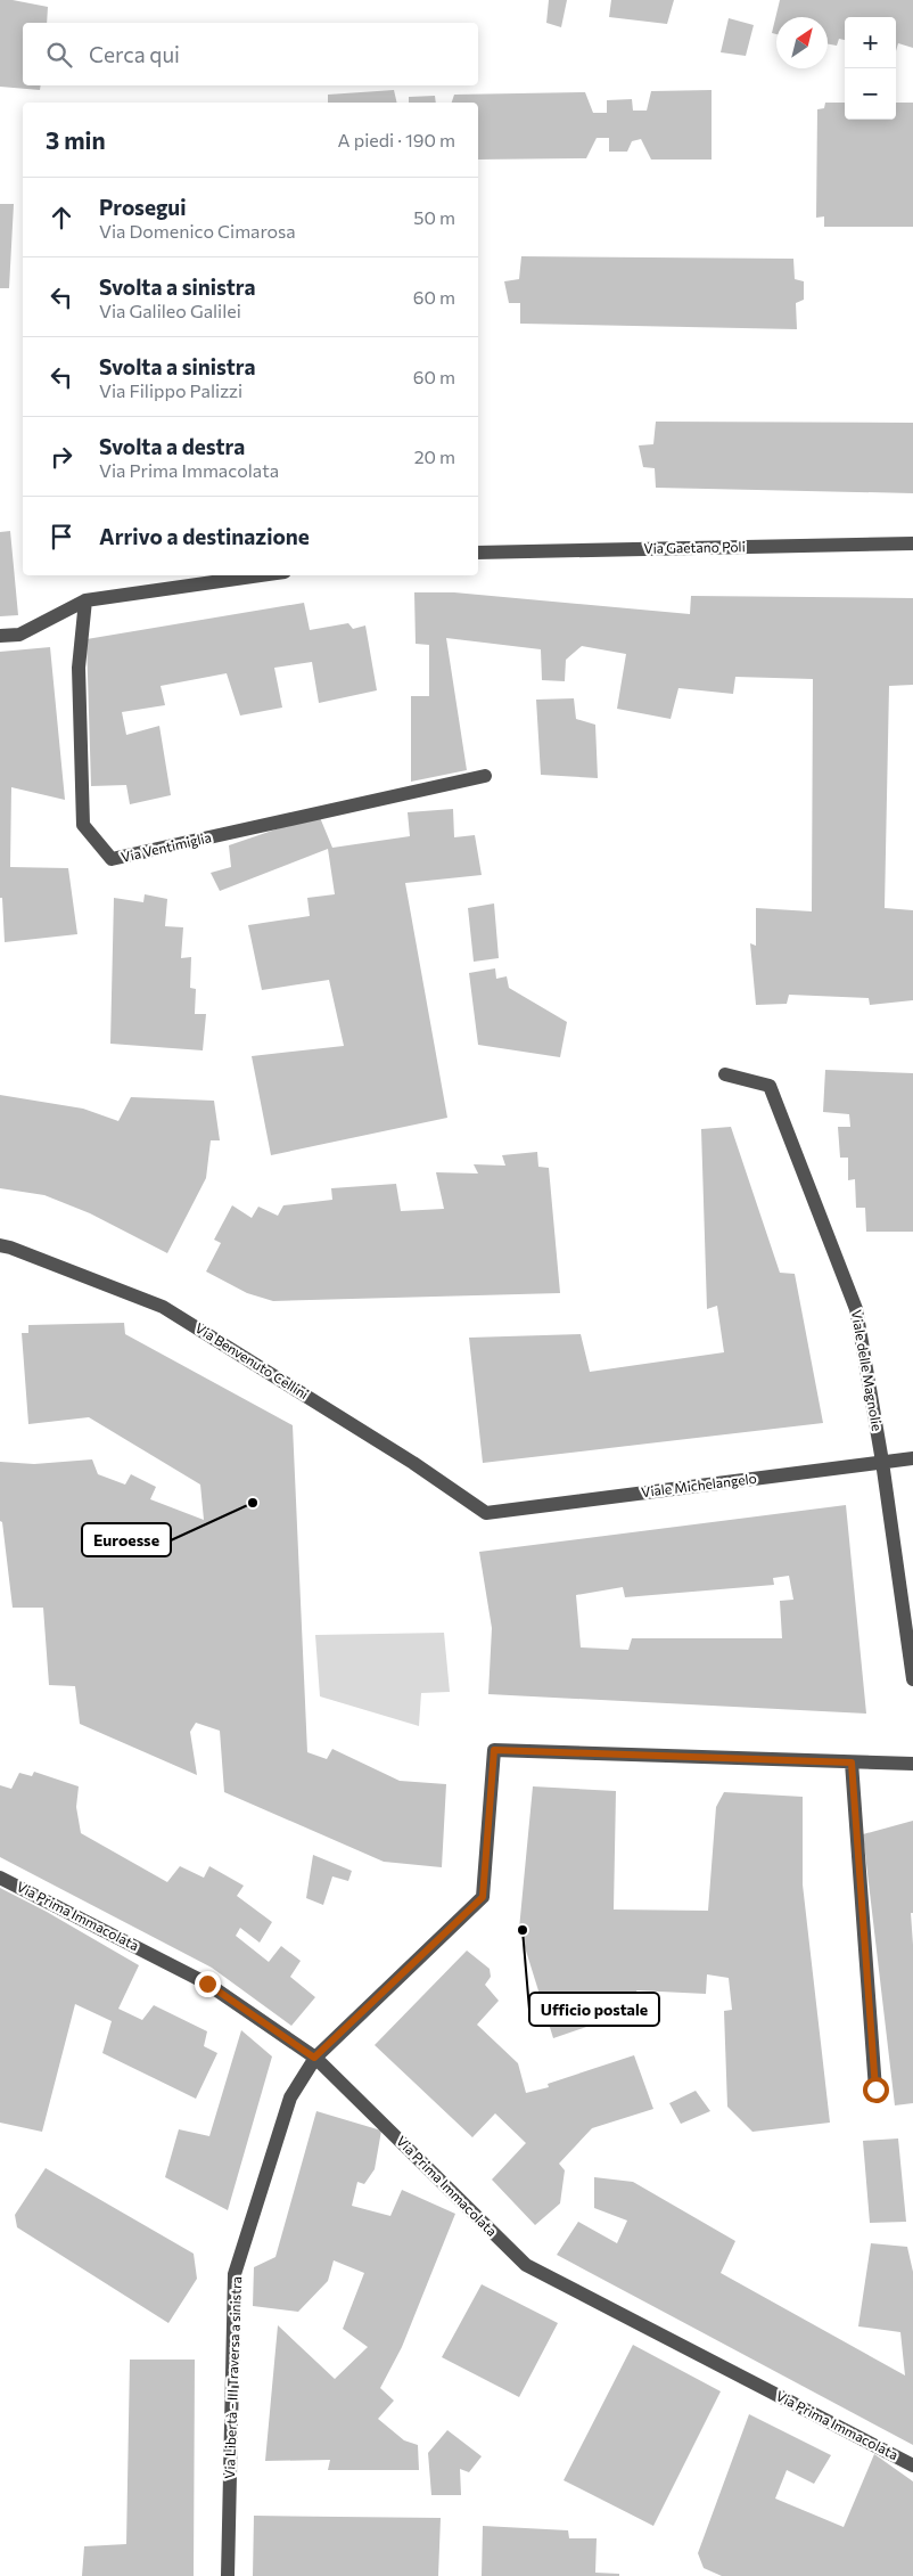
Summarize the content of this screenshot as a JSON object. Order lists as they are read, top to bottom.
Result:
{
  "streets": {
    "street": [
      "Via Gaetano Poli",
      "Via Ventimiglia",
      "Via Benvenuto Cellini",
      "Viale delle Magnolie",
      "Viale Michelangelo",
      "Via Prima Immacolata",
      "Via Libertà - III Traversa a sinistra"
    ]
  },
  "crossings": [
    ["Via Benvenuto Cellini", "Viale Michelangelo"],
    ["Viale delle Magnolie", "Viale Michelangelo"],
    ["Via Prima Immacolata", "Via Libertà - III Traversa a sinistra"]
  ],
  "places": ["Euroesse", "Ufficio postale"],
  "north": "top right",
  "page": {
    "map_buttons": ["+", "−"],
    "search": "Cerca qui",
    "heading": ["3 min", "A piedi · 190 m"],
    "list": [
      ["Prosegui", "Via Domenico Cimarosa", "50 m"],
      ["Svolta a sinistra", "Via Galileo Galilei", "60 m"],
      ["Svolta a sinistra", "Via Filippo Palizzi", "60 m"],
      ["Svolta a destra", "Via Prima Immacolata", "20 m"],
      "Arrivo a destinazione"
    ]
  }
}
